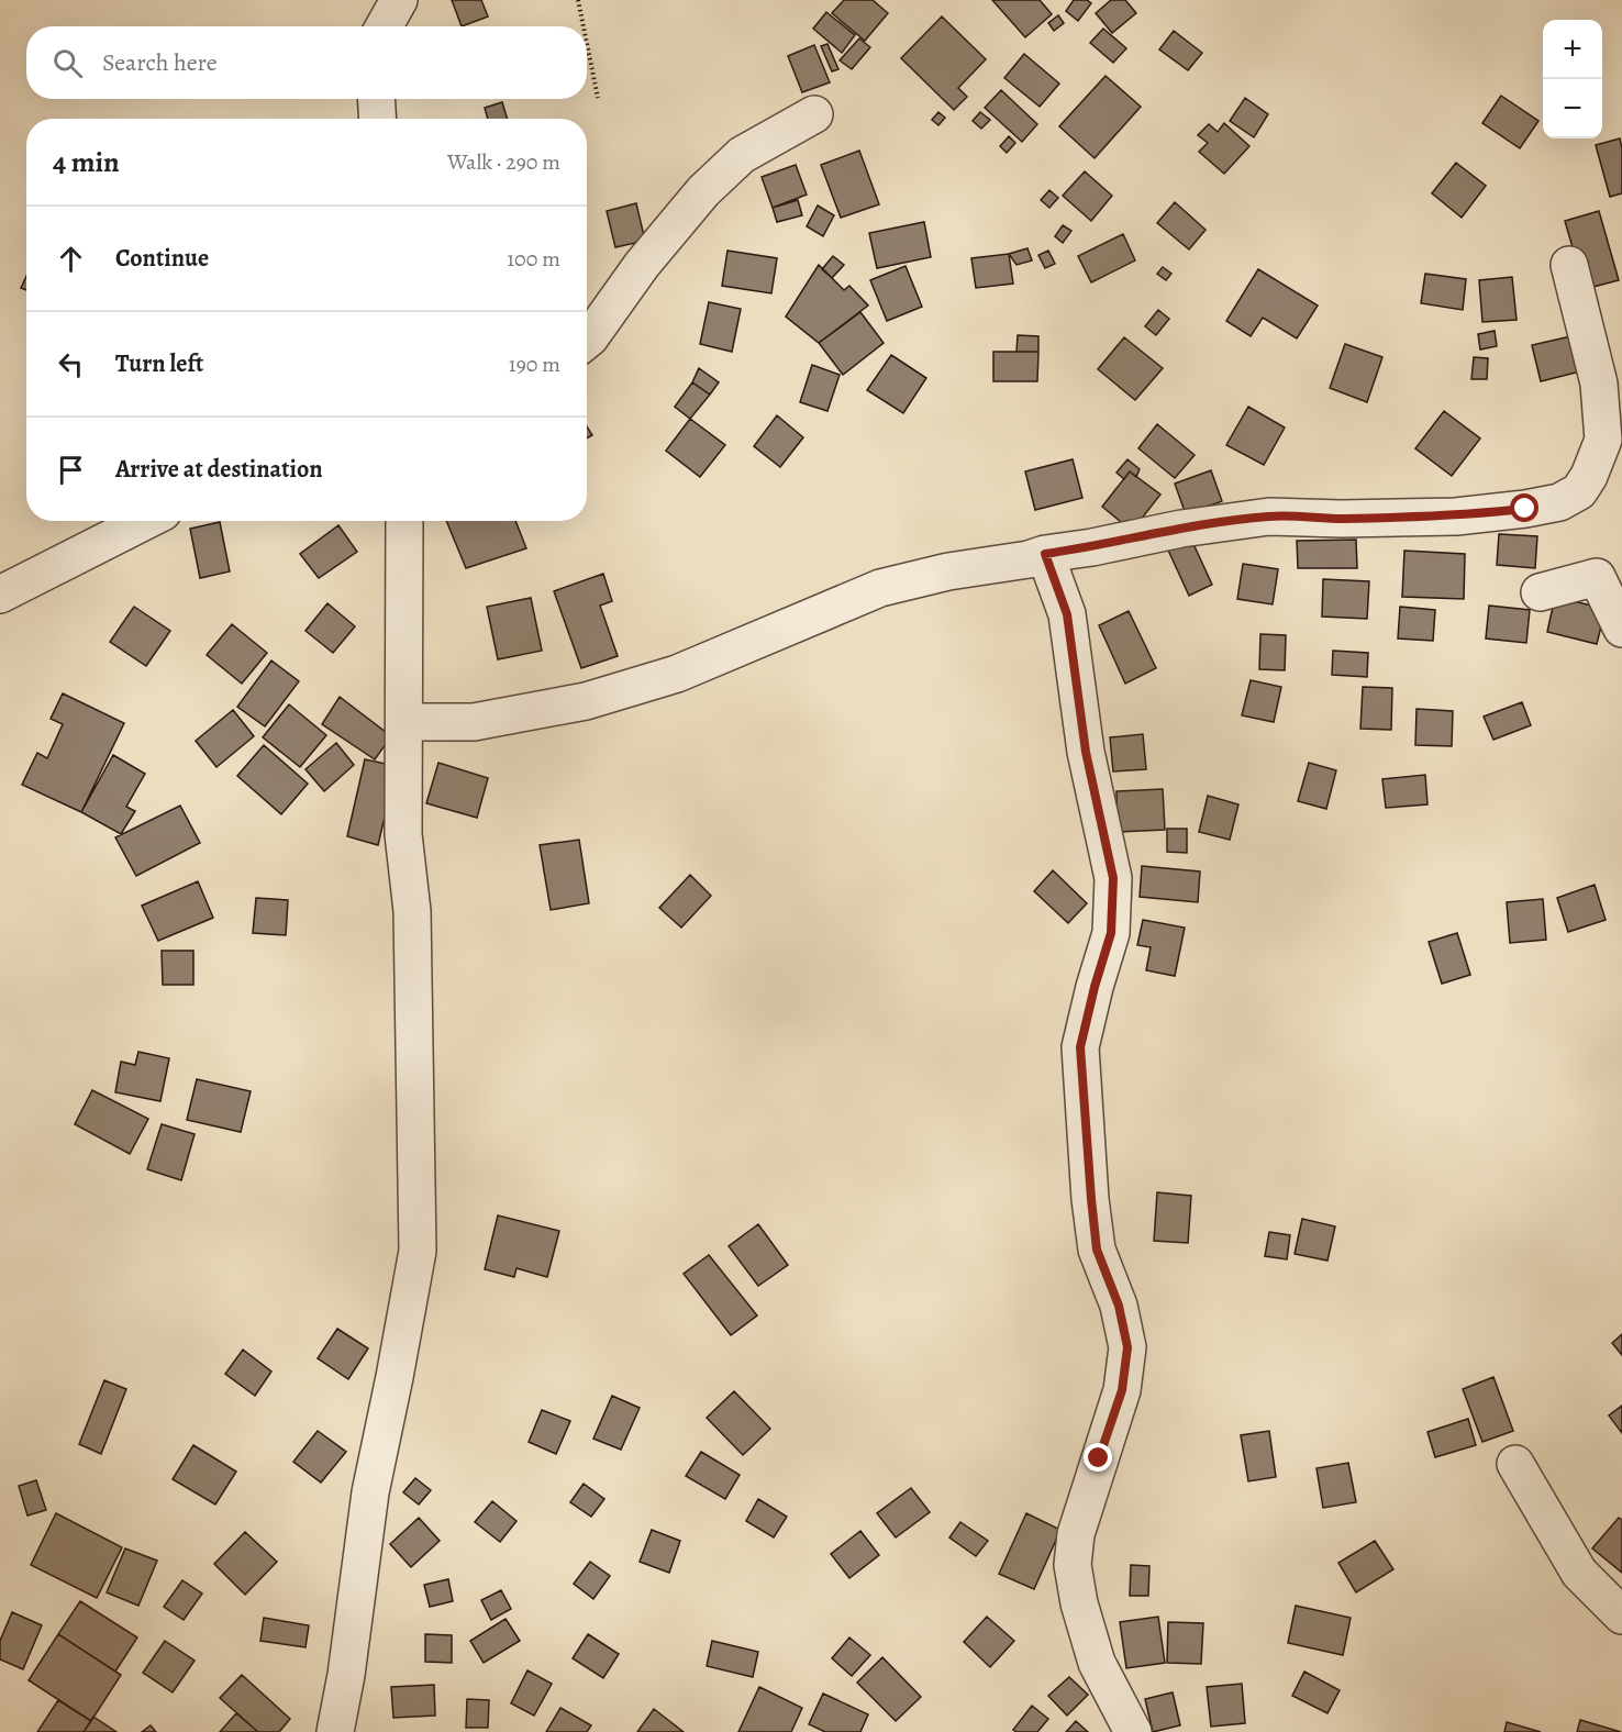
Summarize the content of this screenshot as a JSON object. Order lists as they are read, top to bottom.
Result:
{
  "page": {
    "map_buttons": ["+", "−"],
    "search": "Search here",
    "heading": ["4 min", "Walk · 290 m"],
    "list": [
      ["Continue", "100 m"],
      ["Turn left", "190 m"],
      "Arrive at destination"
    ]
  }
}
